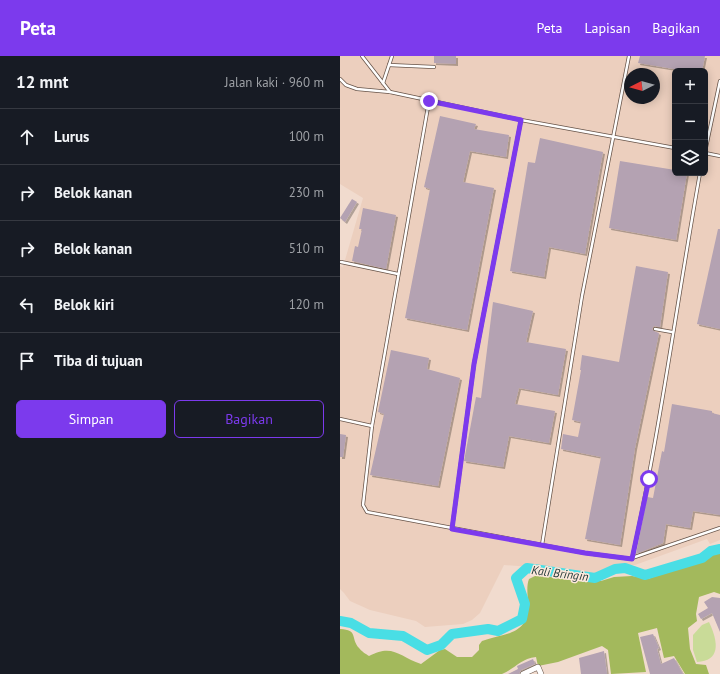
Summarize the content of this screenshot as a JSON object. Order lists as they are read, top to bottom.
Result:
{
  "water": ["Kali Bringin"],
  "north": "left",
  "page": {
    "header": "Peta",
    "nav": ["Peta", "Lapisan", "Bagikan"],
    "heading": ["12 mnt", "Jalan kaki · 960 m"],
    "map_buttons": ["+", "−"],
    "list": [
      ["Lurus", "100 m"],
      ["Belok kanan", "230 m"],
      ["Belok kanan", "510 m"],
      ["Belok kiri", "120 m"],
      "Tiba di tujuan"
    ],
    "buttons": ["Simpan", "Bagikan"]
  }
}
